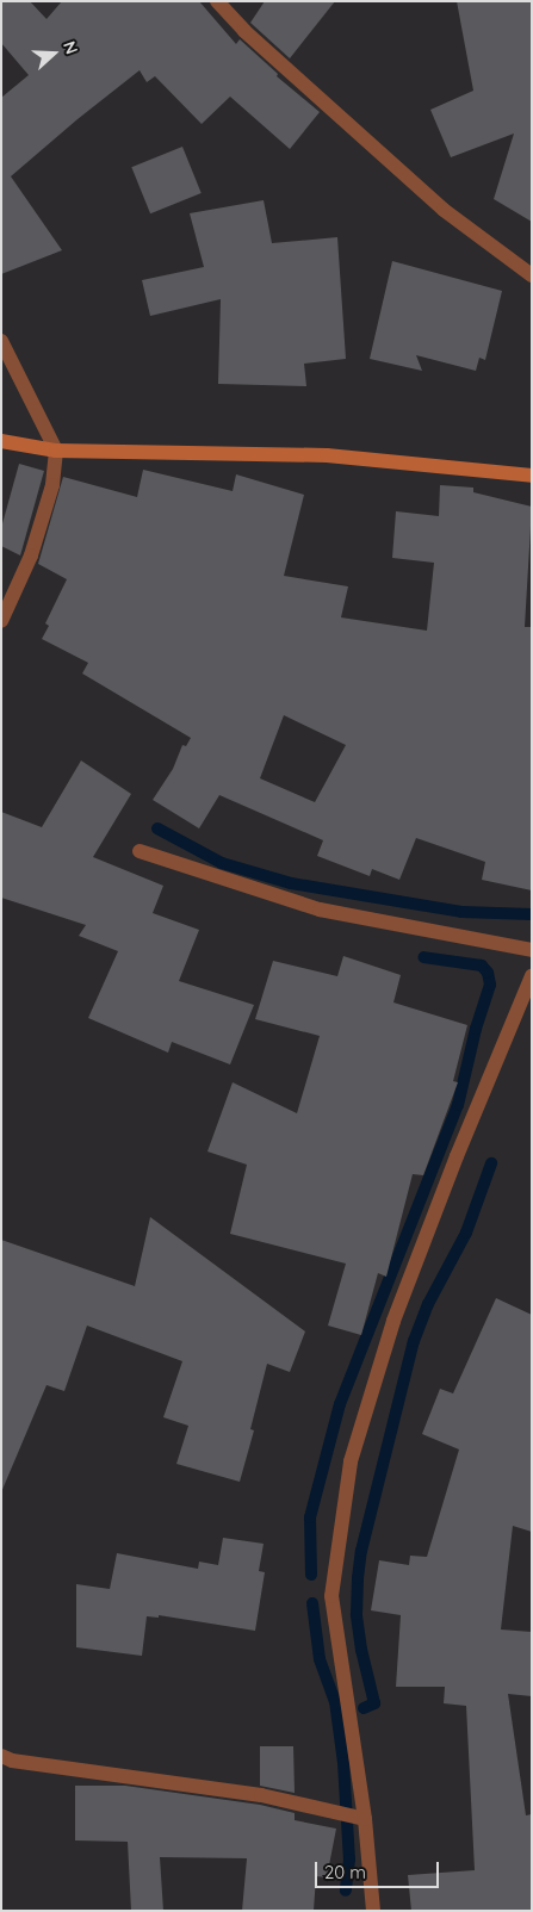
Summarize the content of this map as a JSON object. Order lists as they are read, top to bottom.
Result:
{
  "scale_bar": "20 m",
  "north": "right"
}
